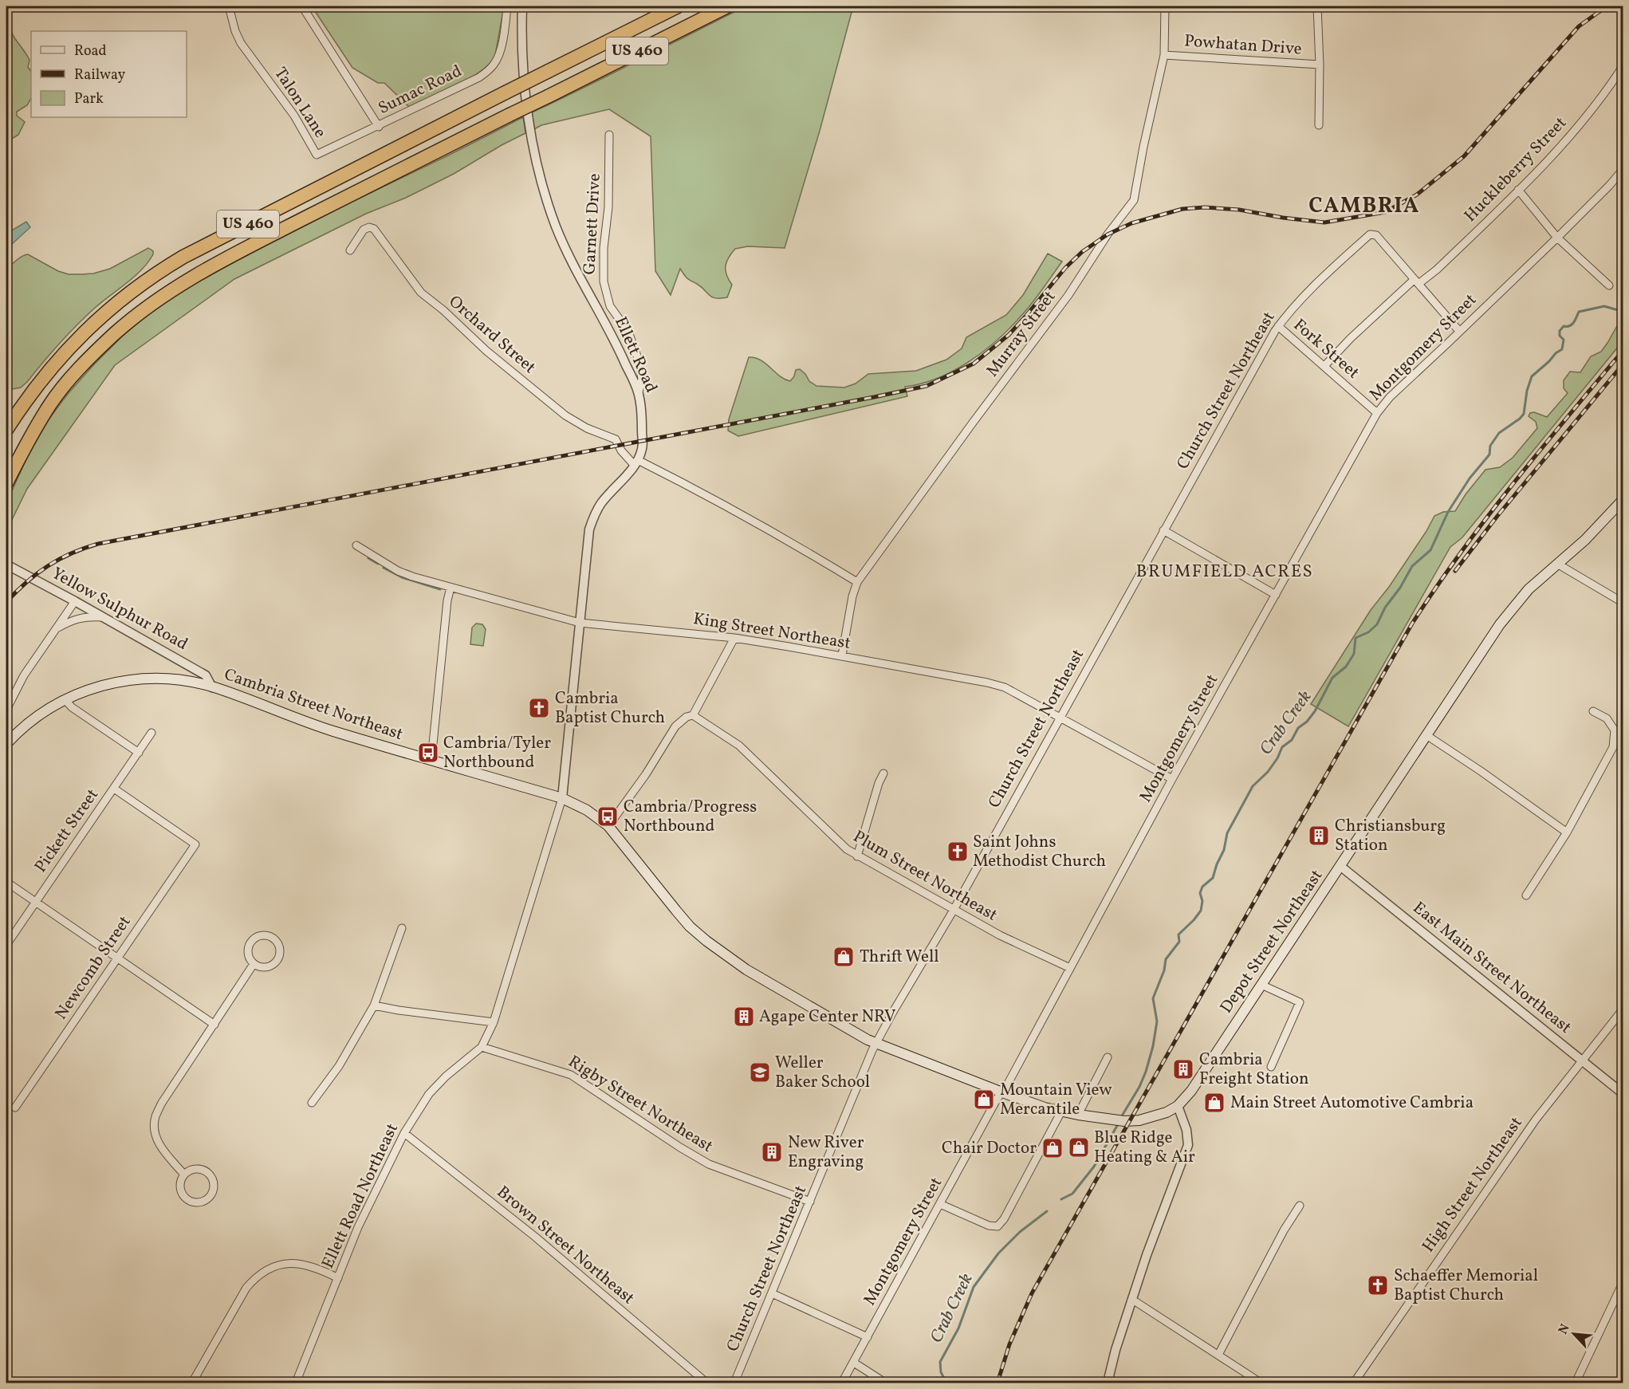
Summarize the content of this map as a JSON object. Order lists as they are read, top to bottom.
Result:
{
  "streets": {
    "highway": ["US 460"],
    "main road": ["Cambria Street Northeast", "Depot Street Northeast"],
    "street": [
      "Powhatan Drive",
      "Sumac Road",
      "Talon Lane",
      "Huckleberry Street",
      "Garnett Drive",
      "Murray Street",
      "Orchard Street",
      "Montgomery Street",
      "Fork Street",
      "Ellett Road",
      "Church Street Northeast",
      "Yellow Sulphur Road",
      "King Street Northeast",
      "Pickett Street",
      "Plum Street Northeast",
      "Newcomb Street",
      "East Main Street Northeast",
      "Rigby Street Northeast",
      "High Street Northeast",
      "Ellett Road Northeast",
      "Brown Street Northeast"
    ]
  },
  "crossings": [
    ["Powhatan Drive", "Murray Street"],
    ["Sumac Road", "Talon Lane"],
    ["Huckleberry Street", "Fork Street"],
    ["Huckleberry Street", "Church Street Northeast"],
    ["Garnett Drive", "Ellett Road"],
    ["Murray Street", "Orchard Street"],
    ["Murray Street", "King Street Northeast"],
    ["Orchard Street", "Ellett Road"],
    ["Montgomery Street", "Fork Street"],
    ["Montgomery Street", "King Street Northeast"],
    ["Montgomery Street", "Cambria Street Northeast"],
    ["Montgomery Street", "Plum Street Northeast"],
    ["Fork Street", "Church Street Northeast"],
    ["Church Street Northeast", "King Street Northeast"],
    ["Church Street Northeast", "Cambria Street Northeast"],
    ["Church Street Northeast", "Plum Street Northeast"],
    ["Church Street Northeast", "Rigby Street Northeast"],
    ["Yellow Sulphur Road", "Cambria Street Northeast"],
    ["Cambria Street Northeast", "Depot Street Northeast"],
    ["Cambria Street Northeast", "Ellett Road Northeast"],
    ["Pickett Street", "Newcomb Street"],
    ["Depot Street Northeast", "East Main Street Northeast"],
    ["East Main Street Northeast", "High Street Northeast"],
    ["Rigby Street Northeast", "Ellett Road Northeast"],
    ["Ellett Road Northeast", "Brown Street Northeast"]
  ],
  "districts": ["CAMBRIA", "BRUMFIELD ACRES"],
  "water": ["Crab Creek"],
  "places": {
    "church": ["Cambria Baptist Church", "Saint Johns Methodist Church", "Schaeffer Memorial Baptist Church"],
    "bus stop": ["Cambria/Tyler Northbound", "Cambria/Progress Northbound"],
    "building": [
      "Christiansburg Station",
      "Agape Center NRV",
      "Cambria Freight Station",
      "New River Engraving"
    ],
    "shop": [
      "Thrift Well",
      "Mountain View Mercantile",
      "Main Street Automotive Cambria",
      "Blue Ridge Heating & Air",
      "Chair Doctor"
    ],
    "school or university": ["Weller Baker School"]
  },
  "legend": ["Road", "Railway", "Park"],
  "north": "top left"
}
